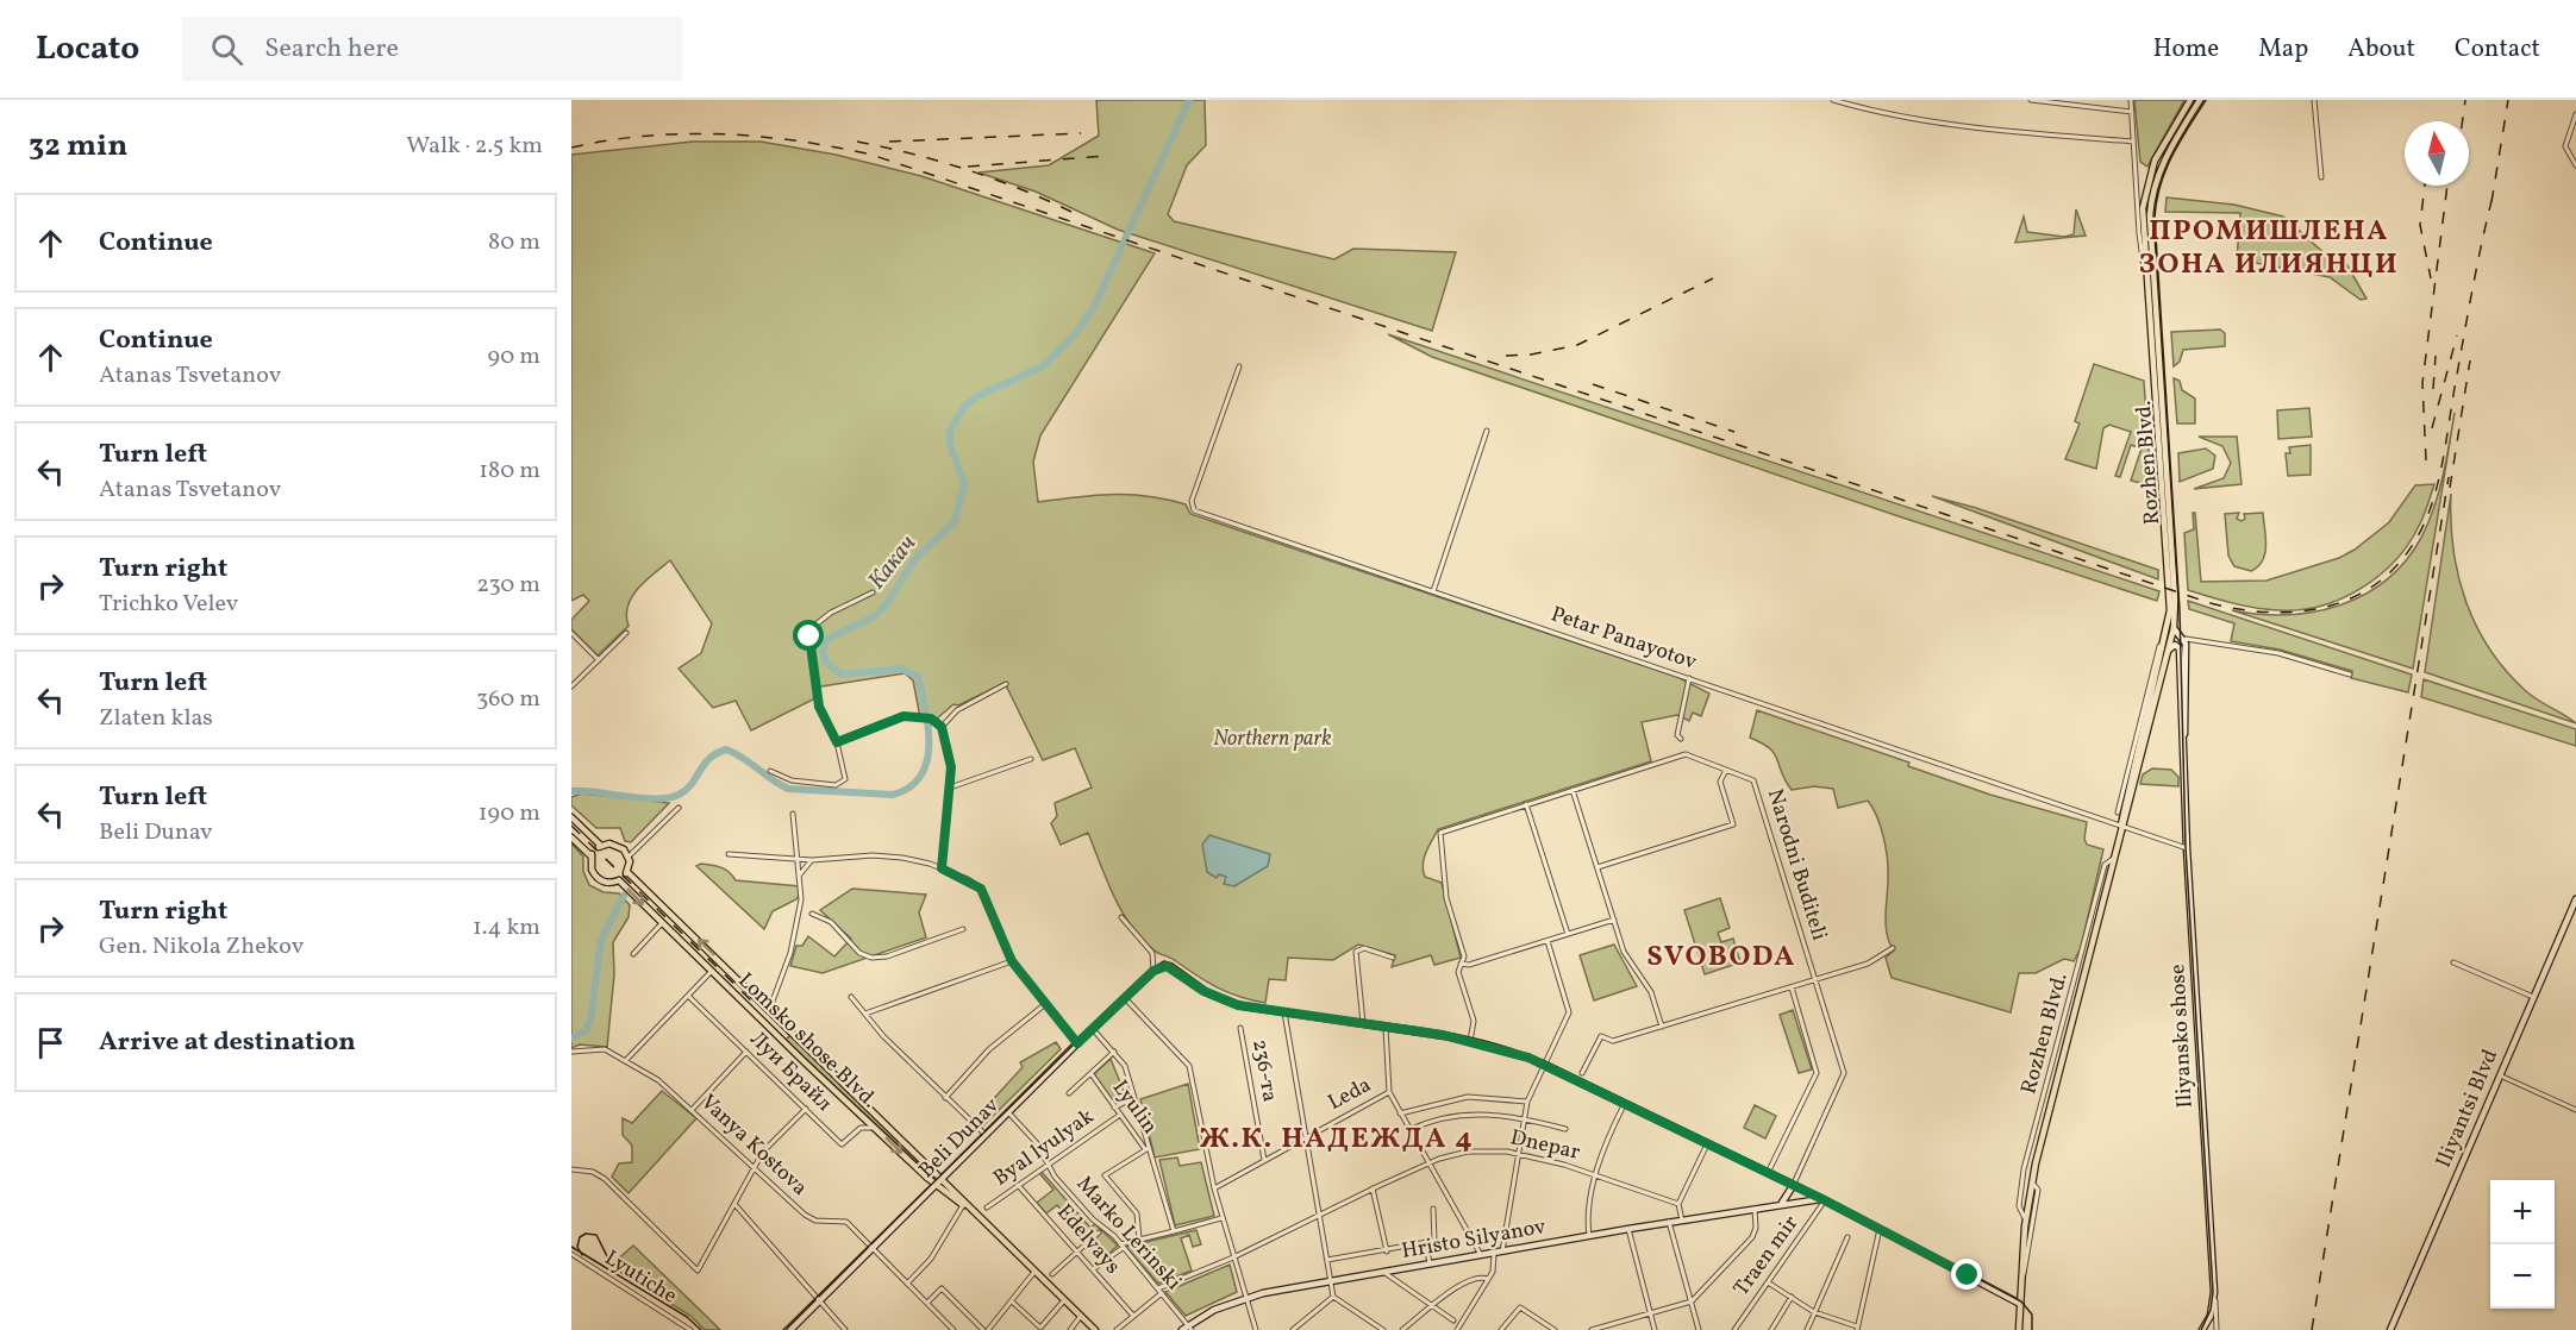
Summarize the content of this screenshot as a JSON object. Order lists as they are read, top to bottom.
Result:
{
  "streets": {
    "main road": ["Rozhen Blvd.", "Lomsko shose Blvd."],
    "street": [
      "Petar Panayotov",
      "Narodni Buditeli",
      "Iliyansko shose",
      "236-та",
      "Луи Брайл",
      "Leda",
      "Lyulin",
      "Iliyantsi Blvd",
      "Beli Dunav",
      "Vanya Kostova",
      "Dnepar",
      "Byal lyulyak",
      "Marko Lerinski",
      "Edelvays",
      "Hristo Silyanov",
      "Traen mir",
      "Lyutiche"
    ]
  },
  "crossings": [
    ["Rozhen Blvd.", "Petar Panayotov"],
    ["Rozhen Blvd.", "Iliyansko shose"],
    ["Petar Panayotov", "Iliyansko shose"],
    ["Lomsko shose Blvd.", "Луи Брайл"],
    ["Lomsko shose Blvd.", "Beli Dunav"],
    ["236-та", "Leda"],
    ["Lyulin", "Byal lyulyak"],
    ["Beli Dunav", "Vanya Kostova"],
    ["Beli Dunav", "Marko Lerinski"],
    ["Dnepar", "Marko Lerinski"],
    ["Byal lyulyak", "Marko Lerinski"],
    ["Byal lyulyak", "Edelvays"],
    ["Marko Lerinski", "Hristo Silyanov"],
    ["Hristo Silyanov", "Traen mir"]
  ],
  "districts": ["ПРОМИШЛЕНА ЗОНА ИЛИЯНЦИ", "SVOBODA", "Ж.К. НАДЕЖДА 4"],
  "water": ["Какач"],
  "parks": ["Northern park"],
  "north": "top",
  "page": {
    "header": "Locato",
    "search": "Search here",
    "nav": [
      "Home",
      "Map",
      "About",
      "Contact"
    ],
    "heading": ["32 min", "Walk · 2.5 km"],
    "list": [
      ["Continue", "80 m"],
      ["Continue", "Atanas Tsvetanov", "90 m"],
      ["Turn left", "Atanas Tsvetanov", "180 m"],
      ["Turn right", "Trichko Velev", "230 m"],
      ["Turn left", "Zlaten klas", "360 m"],
      ["Turn left", "Beli Dunav", "190 m"],
      ["Turn right", "Gen. Nikola Zhekov", "1.4 km"],
      "Arrive at destination"
    ],
    "map_buttons": ["+", "−"]
  }
}
